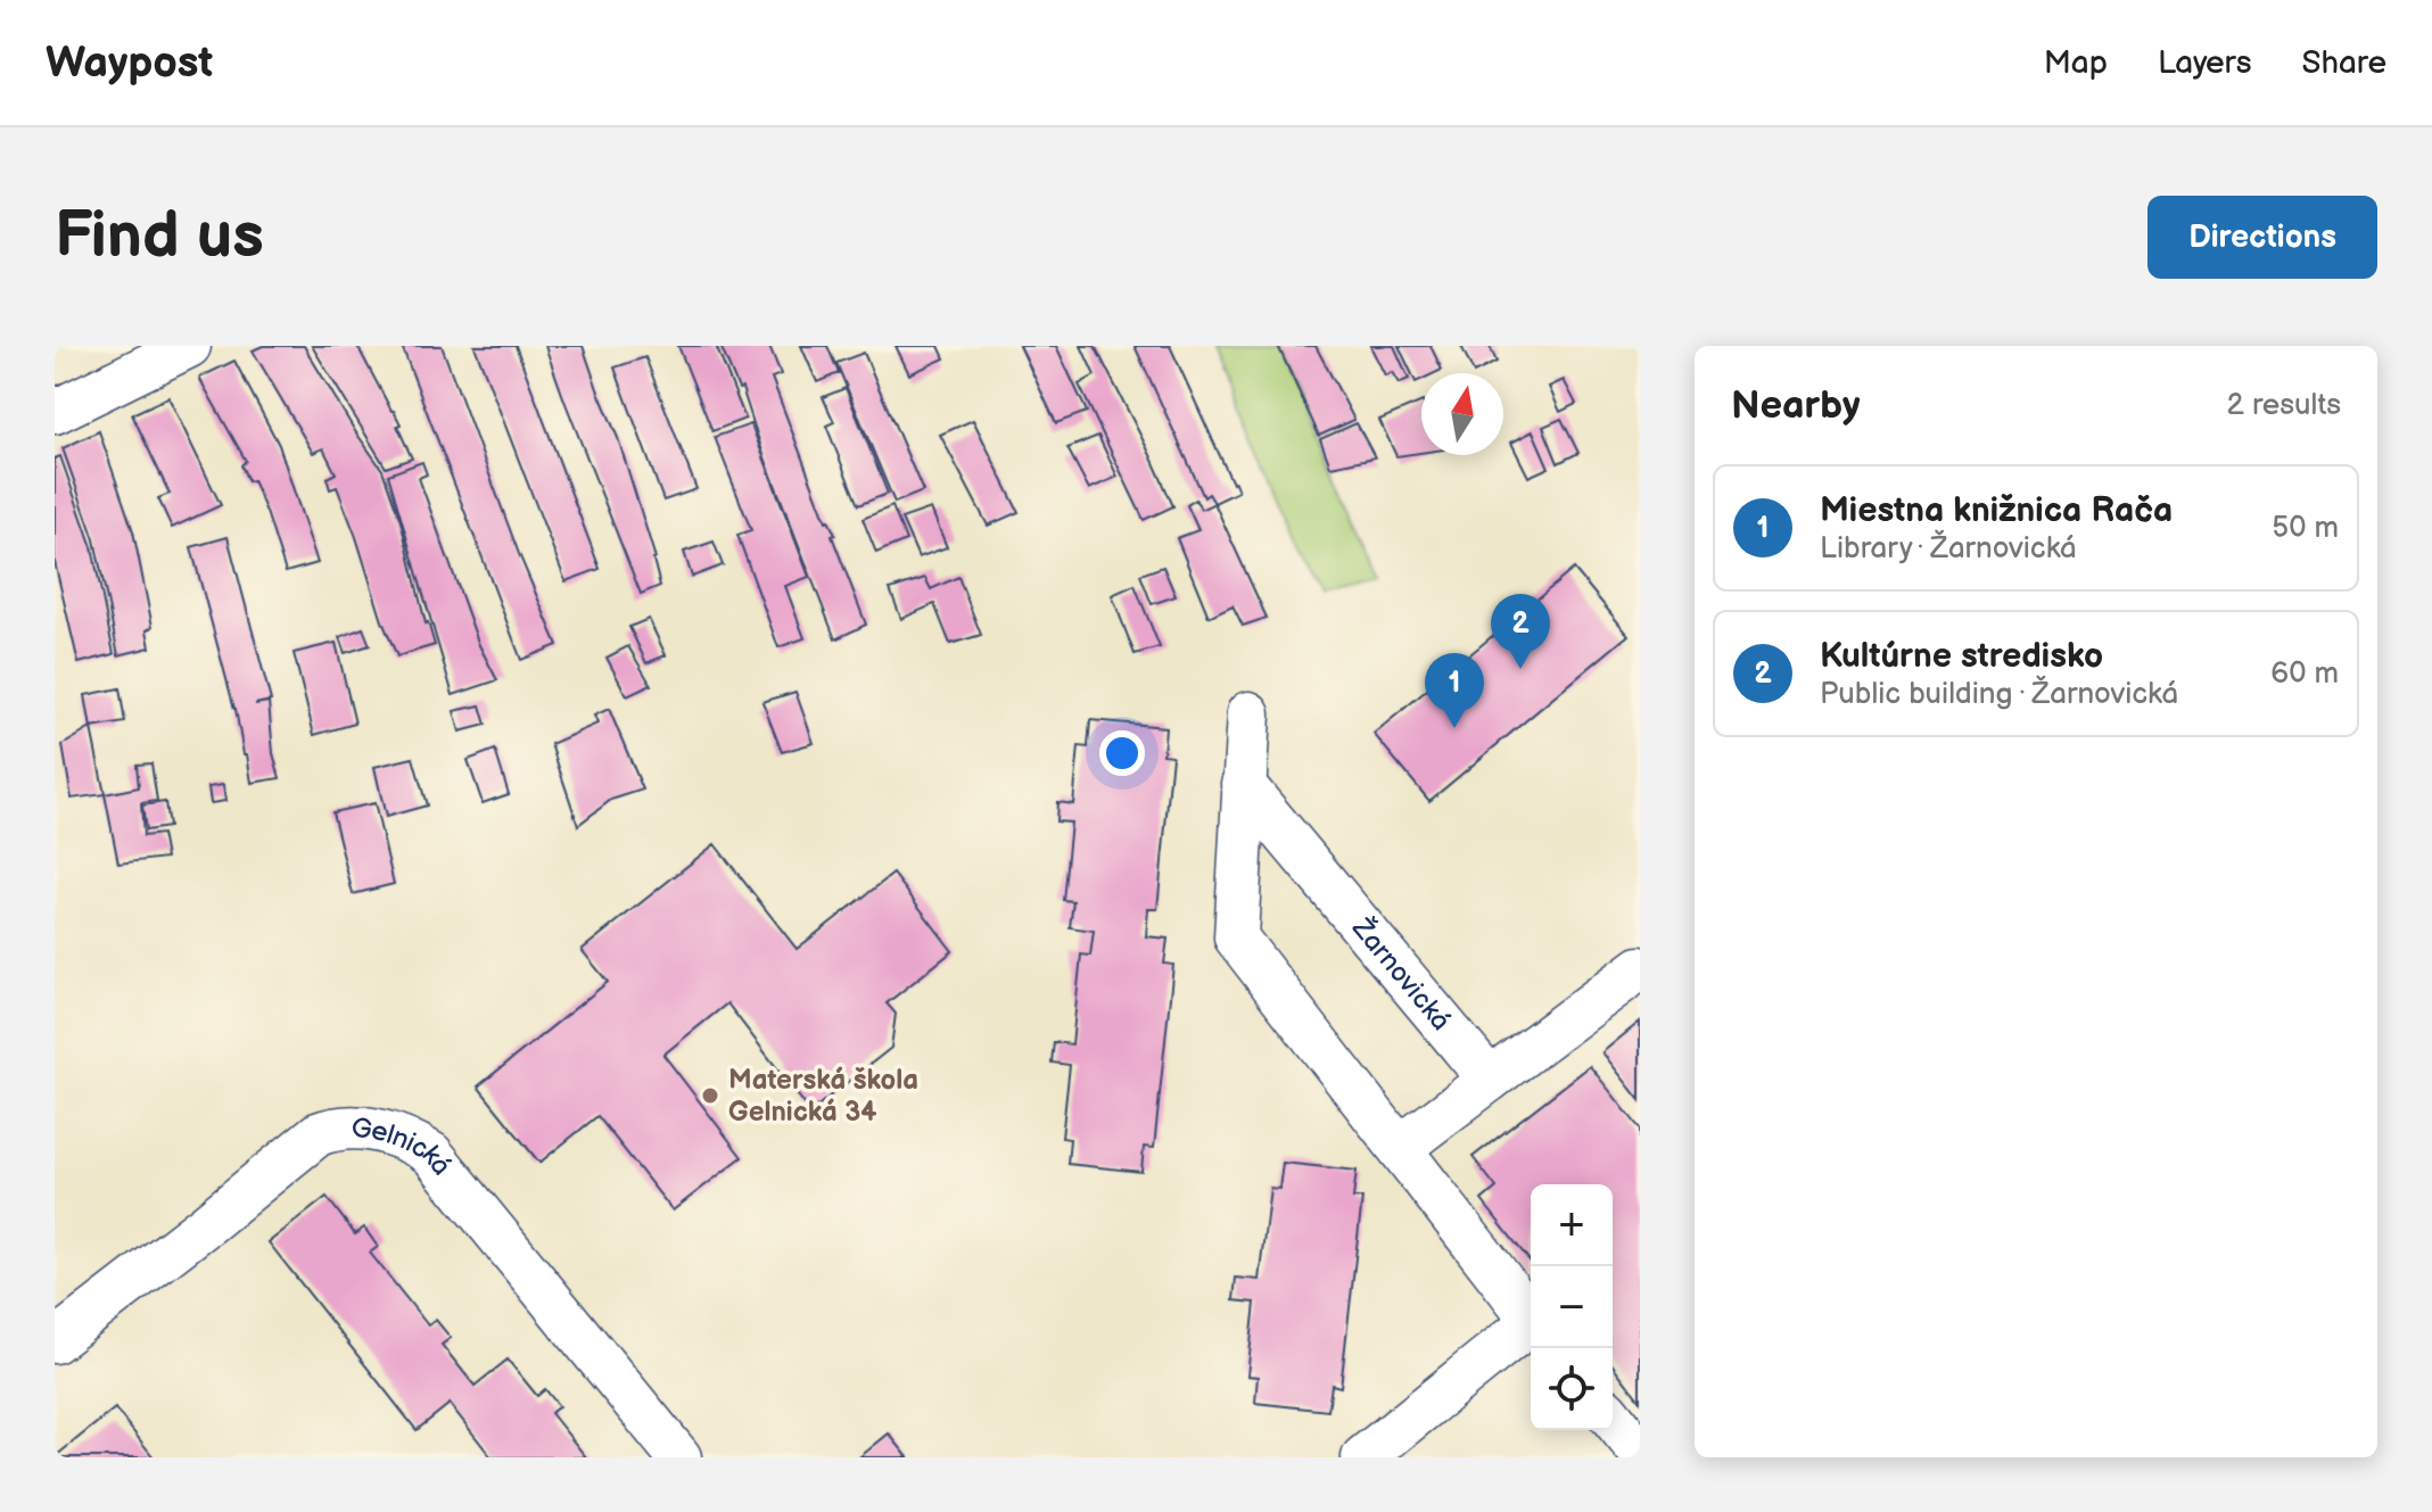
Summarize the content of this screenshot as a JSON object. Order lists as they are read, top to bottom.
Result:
{
  "streets": {
    "street": ["Žarnovická", "Gelnická"]
  },
  "places": ["Materská škola Gelnická 34"],
  "north": "top",
  "page": {
    "header": "Waypost",
    "nav": ["Map", "Layers", "Share"],
    "buttons": "Directions",
    "title": "Find us",
    "heading": ["Nearby", "2 results"],
    "list": [
      {
        "mark": "1",
        "name": "Miestna knižnica Rača",
        "note": "Library · Žarnovická",
        "value": "50 m"
      },
      {
        "mark": "2",
        "name": "Kultúrne stredisko",
        "note": "Public building · Žarnovická",
        "value": "60 m"
      }
    ],
    "pins": ["2", "1"],
    "map_buttons": ["+", "−"]
  }
}
